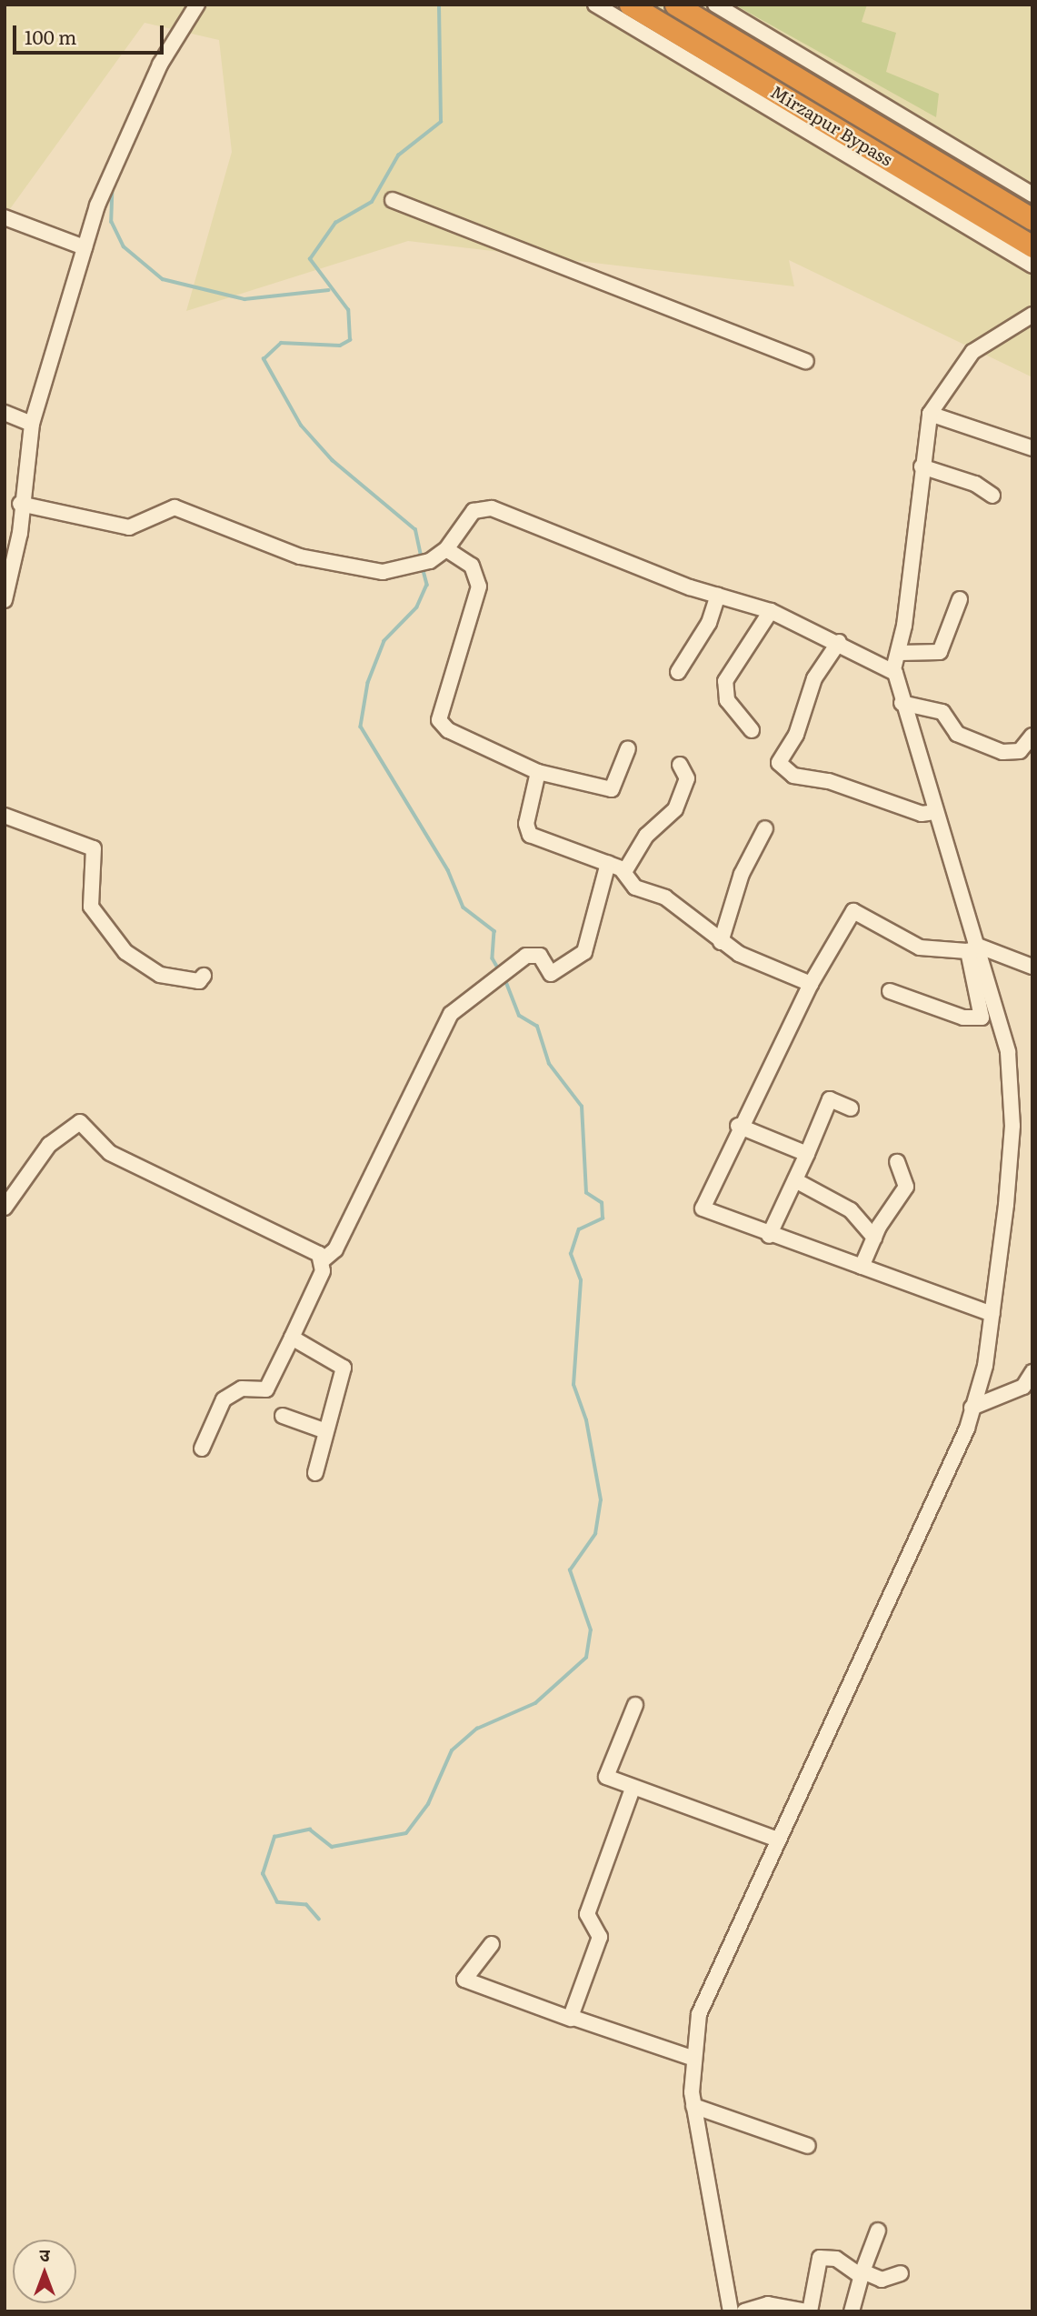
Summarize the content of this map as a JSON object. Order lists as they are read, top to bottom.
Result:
{
  "streets": {
    "highway": ["Mirzapur Bypass"]
  },
  "scale_bar": "100 m",
  "north": "top"
}
